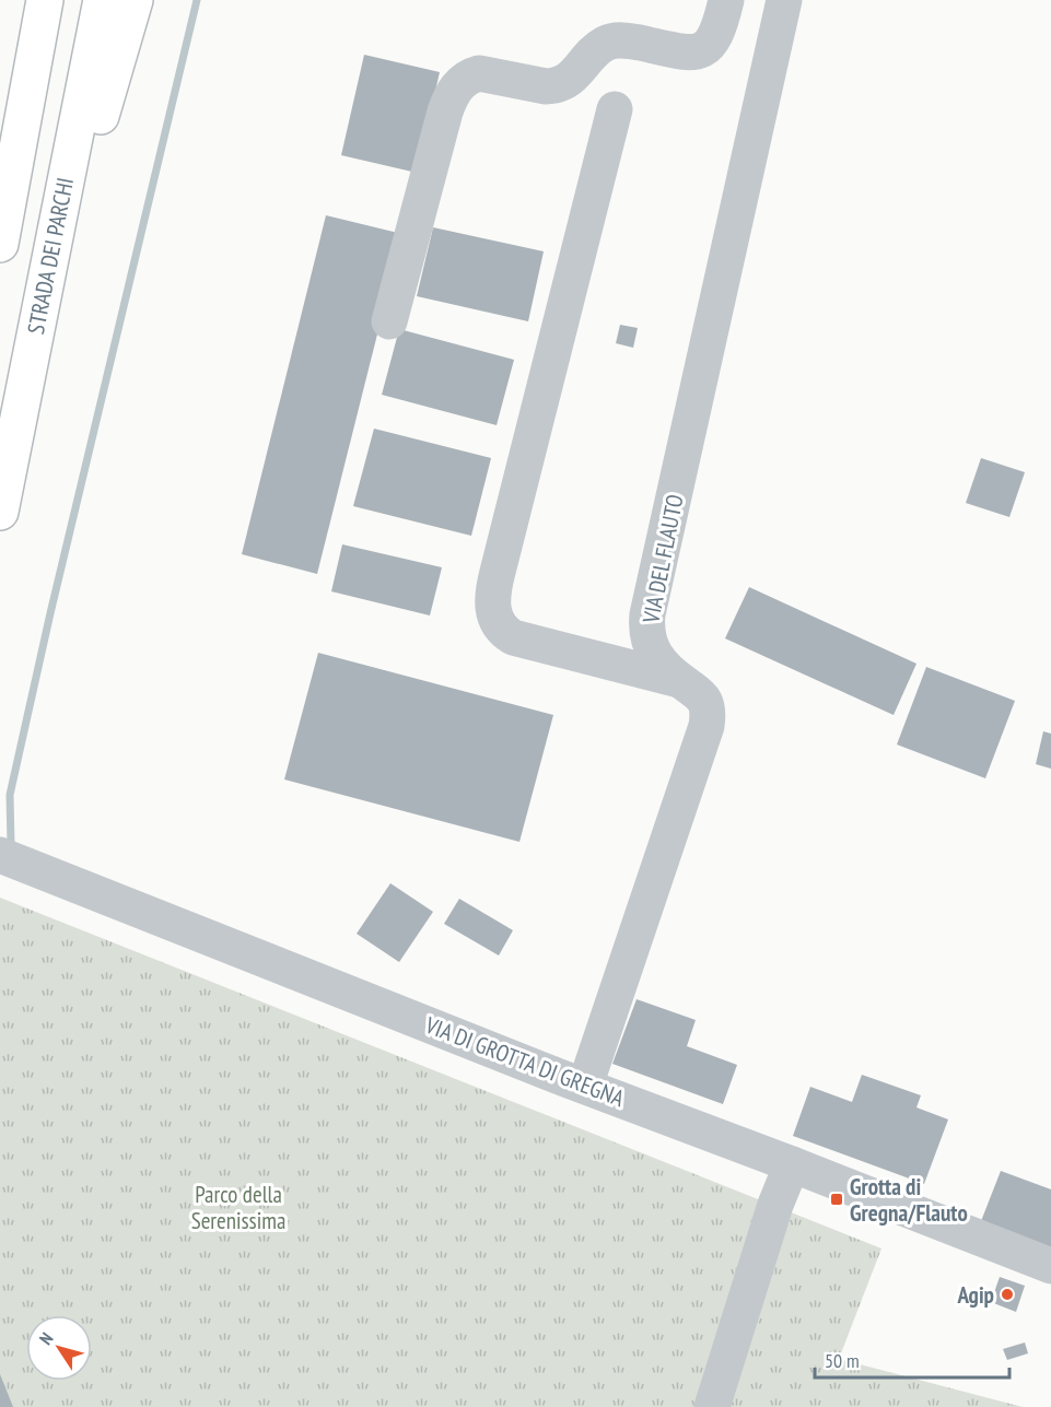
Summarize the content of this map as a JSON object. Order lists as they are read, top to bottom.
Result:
{
  "streets": {
    "highway": ["STRADA DEI PARCHI"],
    "street": ["VIA DEL FLAUTO", "VIA DI GROTTA DI GREGNA"]
  },
  "crossings": [
    ["VIA DEL FLAUTO", "VIA DI GROTTA DI GREGNA"]
  ],
  "parks": ["Parco della Serenissima"],
  "places": {
    "transit": ["Grotta di Gregna/Flauto"],
    "other": ["Agip"]
  },
  "scale_bar": "50 m",
  "north": "top left"
}
